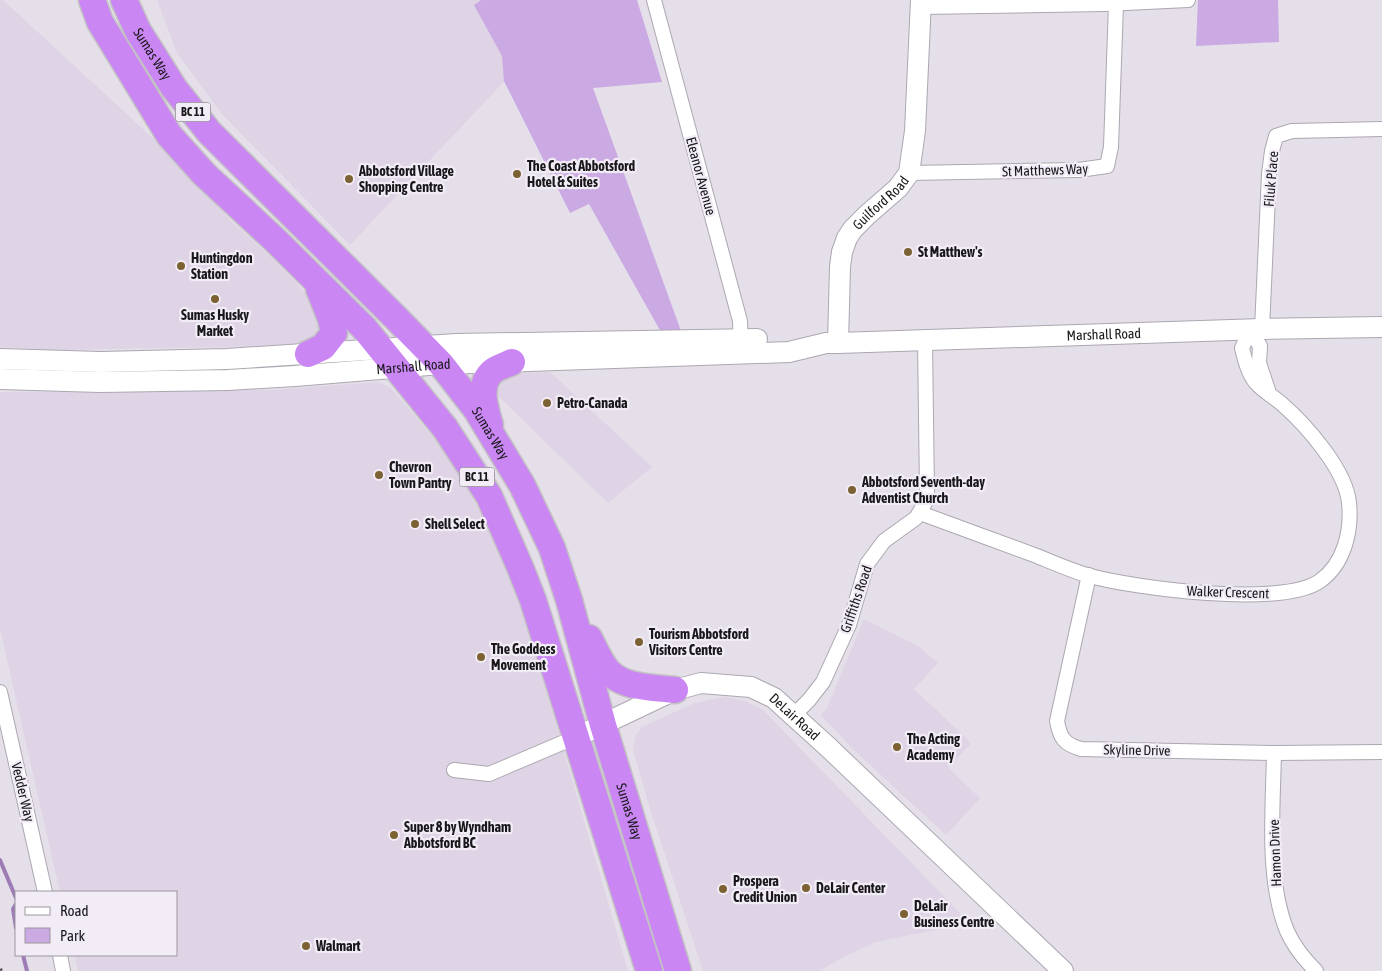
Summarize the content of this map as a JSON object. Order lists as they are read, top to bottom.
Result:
{
  "streets": {
    "highway": ["Sumas Way", "BC 11"],
    "main road": ["Guilford Road", "Marshall Road", "DeLair Road"],
    "street": [
      "St Matthews Way",
      "Eleanor Avenue",
      "Filuk Place",
      "Walker Crescent",
      "Griffiths Road",
      "Skyline Drive",
      "Vedder Way",
      "Hamon Drive"
    ]
  },
  "crossings": [
    ["Sumas Way", "Marshall Road"],
    ["Sumas Way", "DeLair Road"],
    ["St Matthews Way", "Guilford Road"],
    ["Eleanor Avenue", "Marshall Road"],
    ["Filuk Place", "Marshall Road"],
    ["Filuk Place", "Walker Crescent"],
    ["Guilford Road", "Marshall Road"],
    ["Marshall Road", "Walker Crescent"],
    ["Walker Crescent", "Griffiths Road"],
    ["Walker Crescent", "Skyline Drive"],
    ["Griffiths Road", "DeLair Road"],
    ["Skyline Drive", "Hamon Drive"]
  ],
  "places": [
    "The Coast Abbotsford Hotel & Suites",
    "Abbotsford Village Shopping Centre",
    "St Matthew's",
    "Huntingdon Station",
    "Sumas Husky Market",
    "Petro-Canada",
    "Chevron Town Pantry",
    "Abbotsford Seventh-day Adventist Church",
    "Shell Select",
    "Tourism Abbotsford Visitors Centre",
    "The Goddess Movement",
    "The Acting Academy",
    "Super 8 by Wyndham Abbotsford BC",
    "DeLair Center",
    "Prospera Credit Union",
    "DeLair Business Centre",
    "Walmart"
  ],
  "legend": ["Road", "Park"]
}
